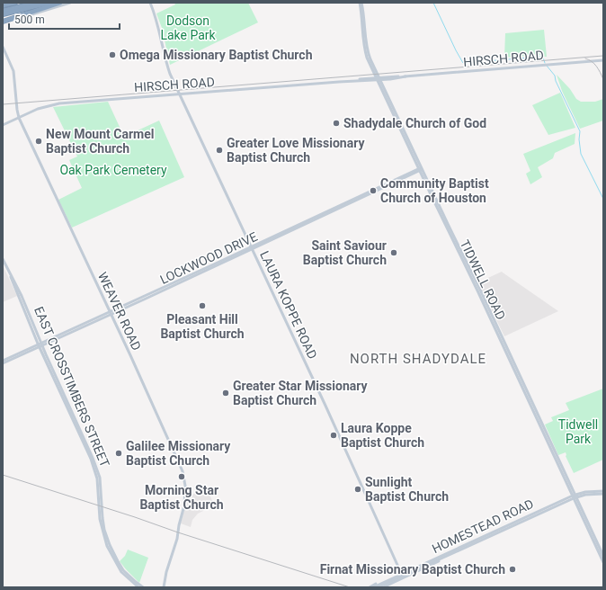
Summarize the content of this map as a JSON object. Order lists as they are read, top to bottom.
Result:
{
  "streets": {
    "main road": [
      "HIRSCH ROAD",
      "LOCKWOOD DRIVE",
      "TIDWELL ROAD",
      "LAURA KOPPE ROAD",
      "WEAVER ROAD",
      "EAST CROSSTIMBERS STREET",
      "HOMESTEAD ROAD"
    ]
  },
  "crossings": [
    ["HIRSCH ROAD", "TIDWELL ROAD"],
    ["HIRSCH ROAD", "LAURA KOPPE ROAD"],
    ["HIRSCH ROAD", "WEAVER ROAD"],
    ["LOCKWOOD DRIVE", "TIDWELL ROAD"],
    ["LOCKWOOD DRIVE", "LAURA KOPPE ROAD"],
    ["LOCKWOOD DRIVE", "WEAVER ROAD"],
    ["LOCKWOOD DRIVE", "EAST CROSSTIMBERS STREET"],
    ["TIDWELL ROAD", "HOMESTEAD ROAD"]
  ],
  "districts": ["NORTH SHADYDALE"],
  "parks": ["Dodson Lake Park", "Oak Park Cemetery", "Tidwell Park"],
  "places": [
    "Omega Missionary Baptist Church",
    "Shadydale Church of God",
    "New Mount Carmel Baptist Church",
    "Greater Love Missionary Baptist Church",
    "Community Baptist Church of Houston",
    "Saint Saviour Baptist Church",
    "Pleasant Hill Baptist Church",
    "Greater Star Missionary Baptist Church",
    "Laura Koppe Baptist Church",
    "Galilee Missionary Baptist Church",
    "Morning Star Baptist Church",
    "Sunlight Baptist Church",
    "Firnat Missionary Baptist Church"
  ],
  "scale_bar": "500 m"
}
